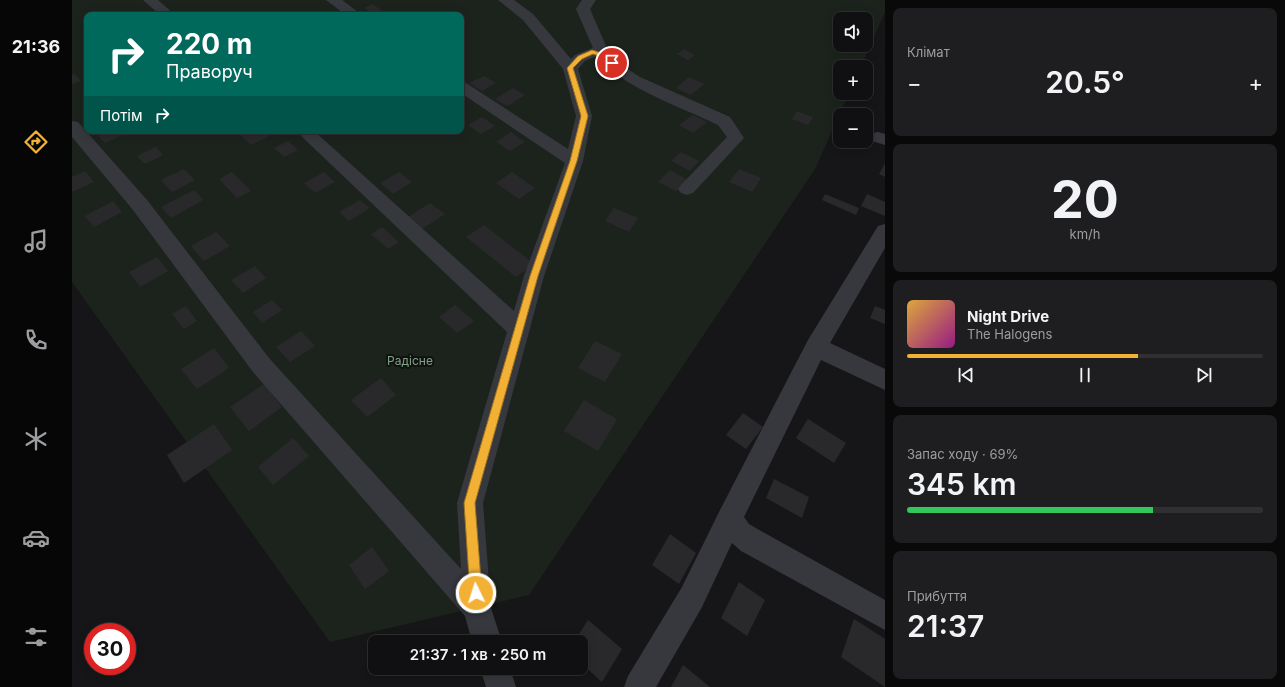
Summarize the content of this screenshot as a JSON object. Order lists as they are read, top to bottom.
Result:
{
  "parks": ["Радісне"],
  "page": {
    "tabs": "21:36",
    "tile": [
      "Клімат",
      ["20", "km/h"],
      ["Запас ходу · 69%", "345 km"],
      ["Прибуття", "21:37"]
    ],
    "map_buttons": ["+", "−"],
    "turn": ["220 m", "Праворуч"],
    "heat": ["−", "20.5°", "+"],
    "then": "Потім",
    "song": ["Night Drive", "The Halogens"],
    "limit": "30",
    "trip": "21:37 · 1 хв · 250 m"
  }
}
